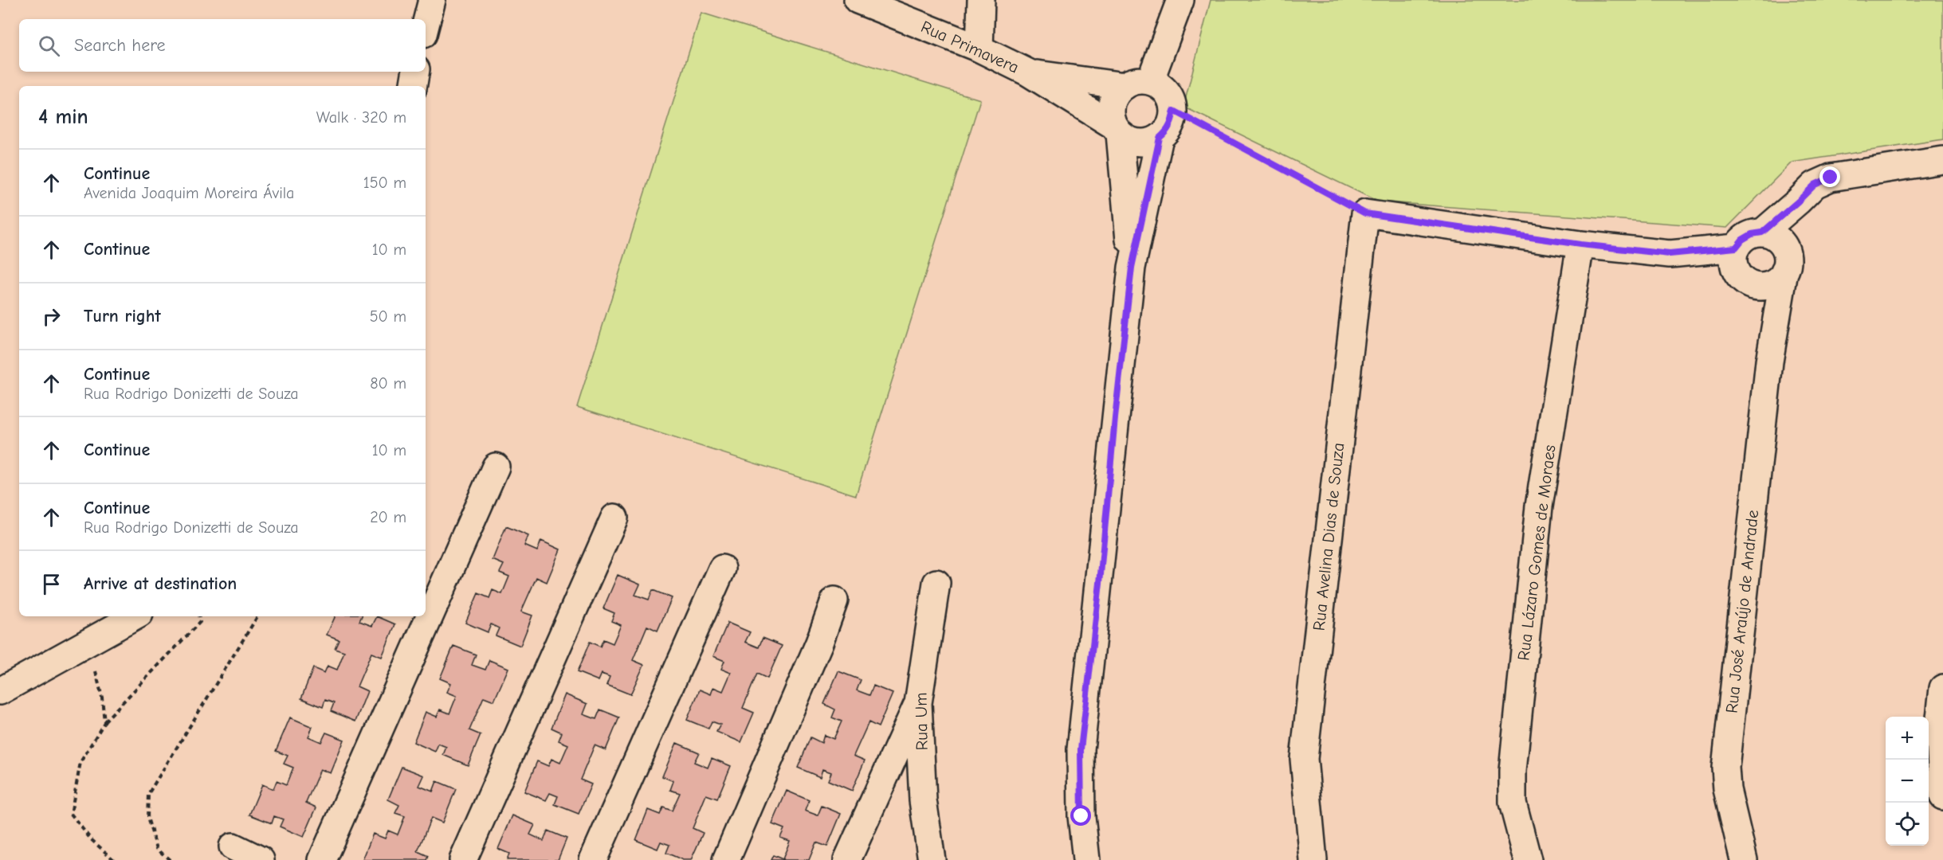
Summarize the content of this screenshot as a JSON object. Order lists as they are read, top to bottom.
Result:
{
  "streets": {
    "street": [
      "Rua Primavera",
      "Rua Avelina Dias de Souza",
      "Rua Lázaro Gomes de Moraes",
      "Rua José Araújo de Andrade",
      "Rua Um"
    ]
  },
  "page": {
    "search": "Search here",
    "heading": ["4 min", "Walk · 320 m"],
    "list": [
      ["Continue", "Avenida Joaquim Moreira Ávila", "150 m"],
      ["Continue", "10 m"],
      ["Turn right", "50 m"],
      ["Continue", "Rua Rodrigo Donizetti de Souza", "80 m"],
      ["Continue", "10 m"],
      ["Continue", "Rua Rodrigo Donizetti de Souza", "20 m"],
      "Arrive at destination"
    ],
    "map_buttons": ["+", "−"]
  }
}
